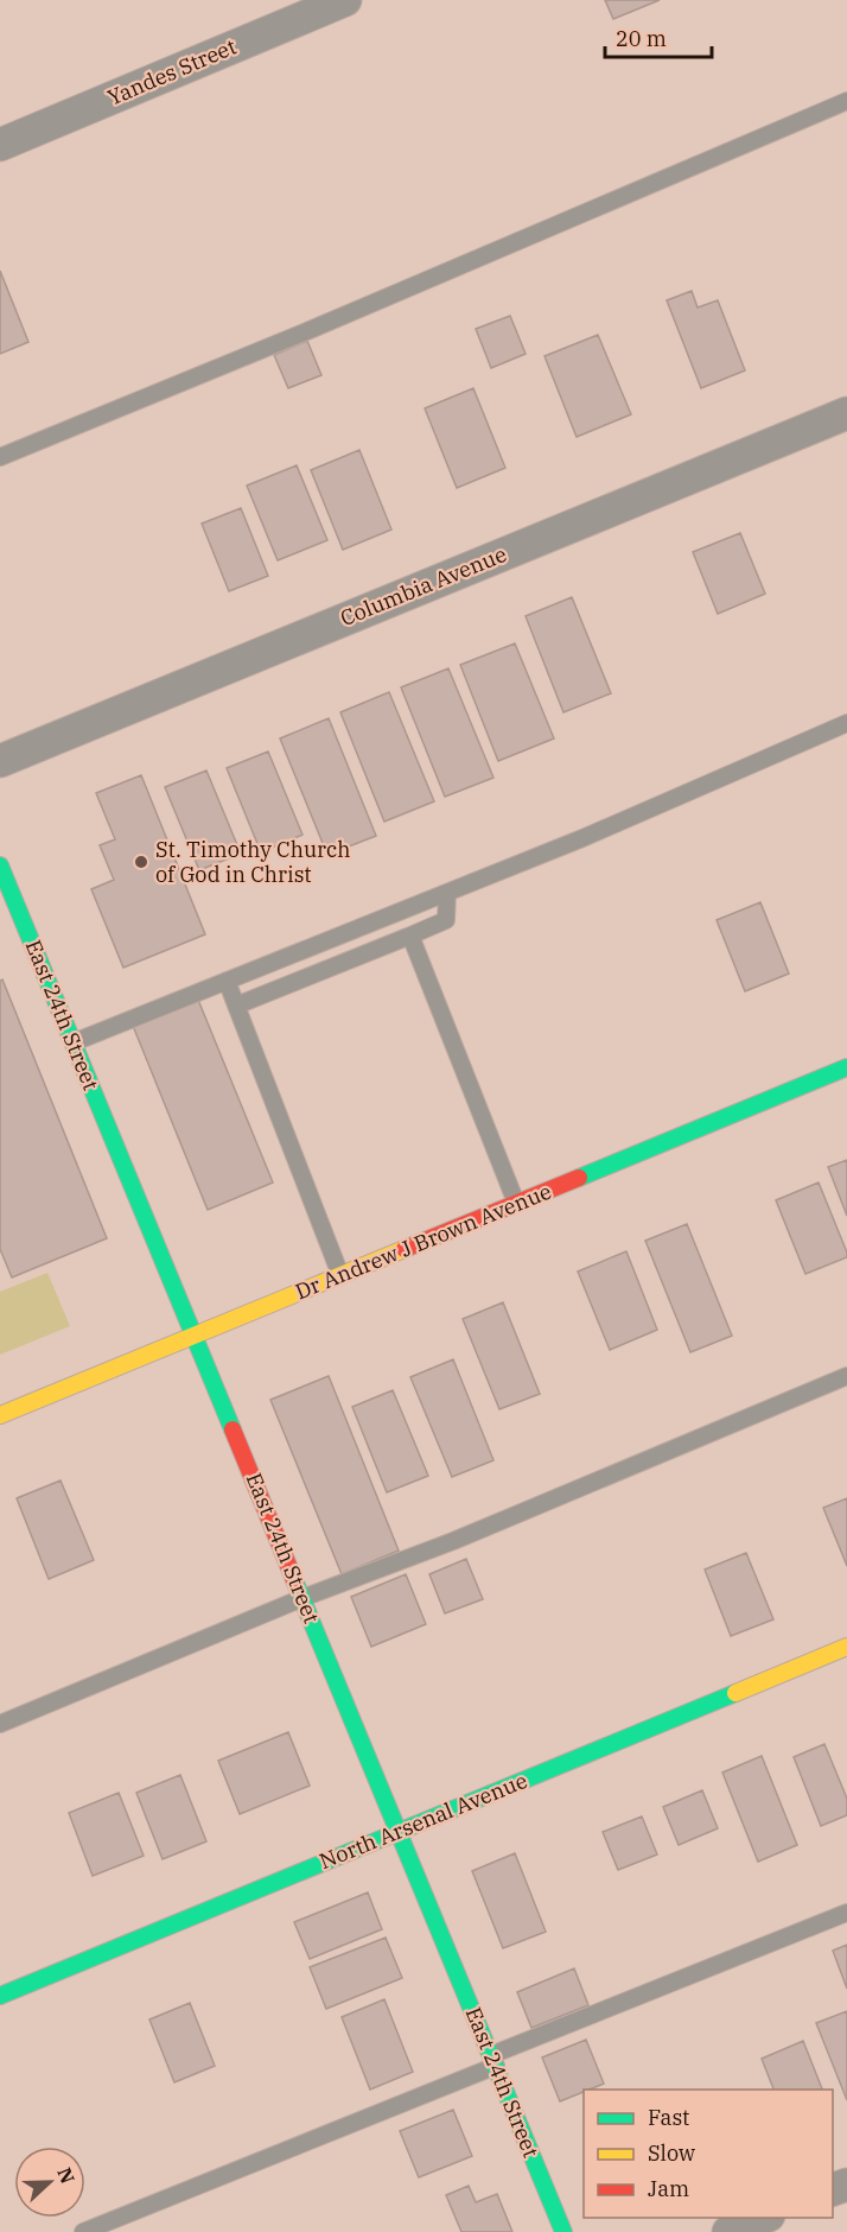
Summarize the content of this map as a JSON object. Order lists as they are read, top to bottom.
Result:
{
  "streets": {
    "street": [
      "Yandes Street",
      "Columbia Avenue",
      "East 24th Street",
      "Dr Andrew J Brown Avenue",
      "North Arsenal Avenue"
    ]
  },
  "crossings": [
    ["East 24th Street", "Dr Andrew J Brown Avenue"],
    ["East 24th Street", "North Arsenal Avenue"]
  ],
  "places": ["St. Timothy Church of God in Christ"],
  "legend": ["Fast", "Slow", "Jam"],
  "scale_bar": "20 m",
  "north": "right"
}
